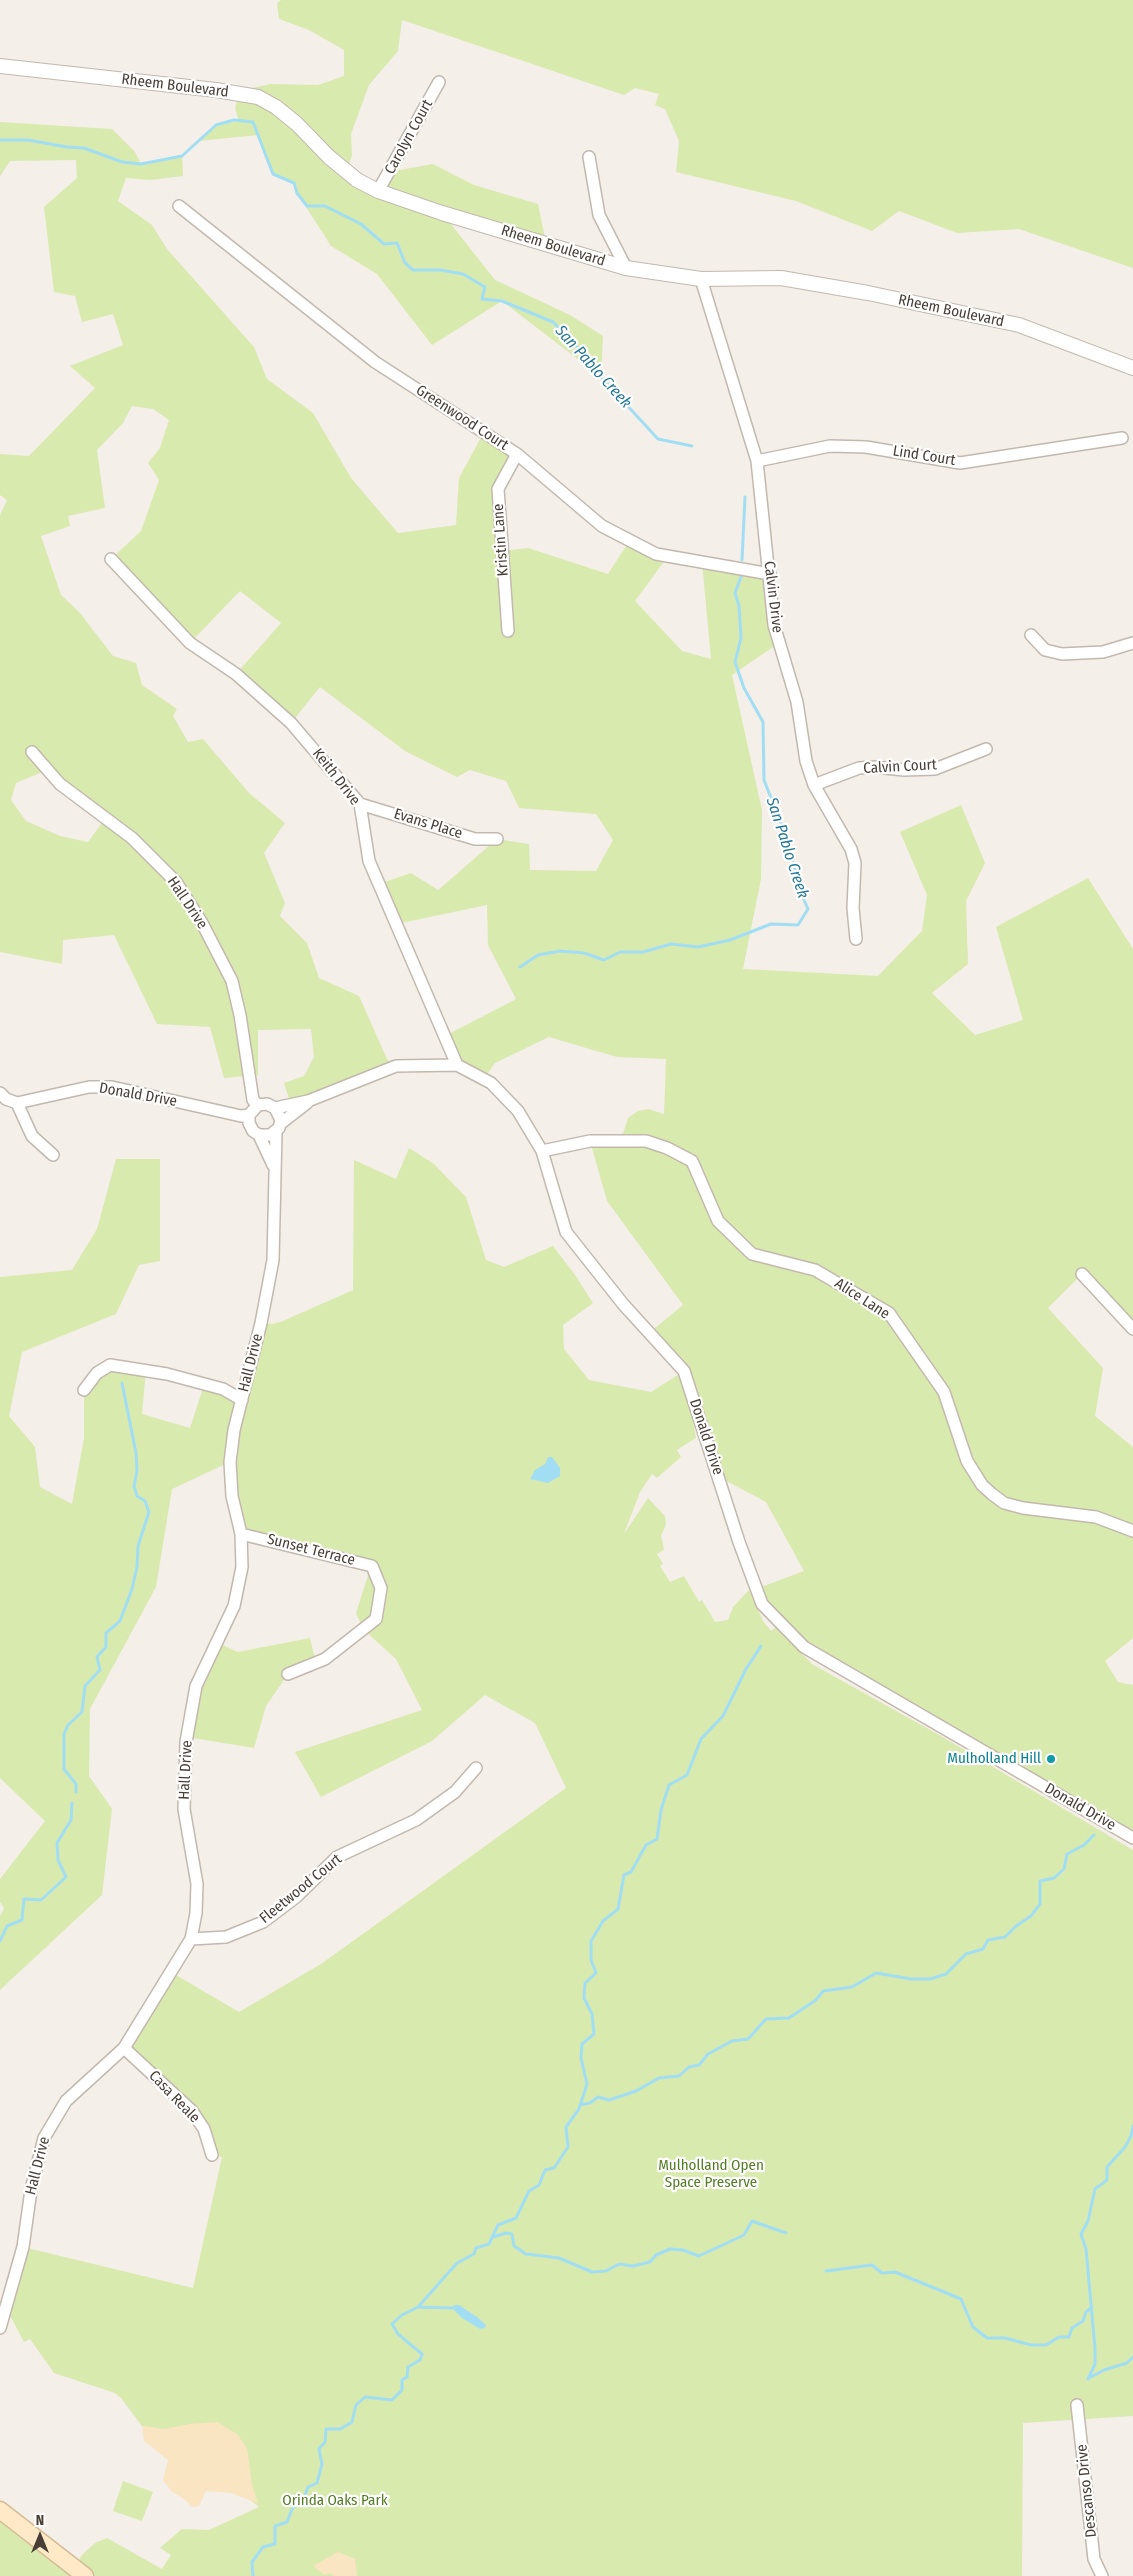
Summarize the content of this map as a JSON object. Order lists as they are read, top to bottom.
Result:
{
  "streets": {
    "street": [
      "Rheem Boulevard",
      "Carolyn Court",
      "Greenwood Court",
      "Lind Court",
      "Kristin Lane",
      "Calvin Drive",
      "Calvin Court",
      "Keith Drive",
      "Evans Place",
      "Hall Drive",
      "Donald Drive",
      "Alice Lane",
      "Sunset Terrace",
      "Fleetwood Court",
      "Casa Reale",
      "Descanso Drive"
    ]
  },
  "crossings": [
    ["Rheem Boulevard", "Carolyn Court"],
    ["Rheem Boulevard", "Calvin Drive"],
    ["Greenwood Court", "Kristin Lane"],
    ["Greenwood Court", "Calvin Drive"],
    ["Lind Court", "Calvin Drive"],
    ["Calvin Drive", "Calvin Court"],
    ["Keith Drive", "Evans Place"],
    ["Keith Drive", "Donald Drive"],
    ["Hall Drive", "Donald Drive"],
    ["Hall Drive", "Sunset Terrace"],
    ["Hall Drive", "Fleetwood Court"],
    ["Hall Drive", "Casa Reale"],
    ["Donald Drive", "Alice Lane"]
  ],
  "water": ["San Pablo Creek"],
  "parks": ["Mulholland Open Space Preserve", "Orinda Oaks Park"],
  "places": ["Mulholland Hill"],
  "north": "top"
}
